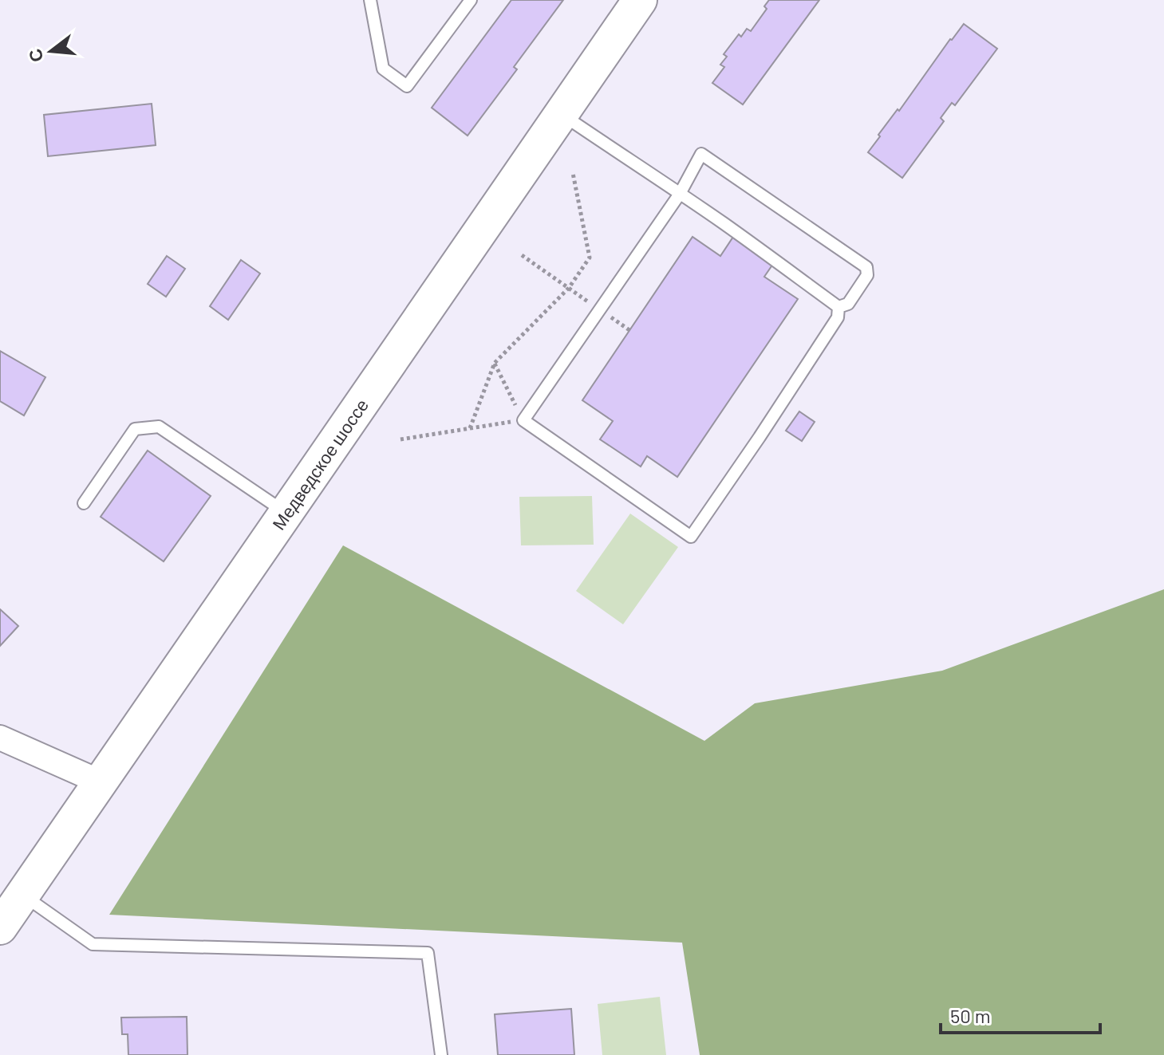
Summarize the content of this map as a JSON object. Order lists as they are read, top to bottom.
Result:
{
  "streets": {
    "main road": ["Медведское шоссе"]
  },
  "scale_bar": "50 m",
  "north": "left"
}
